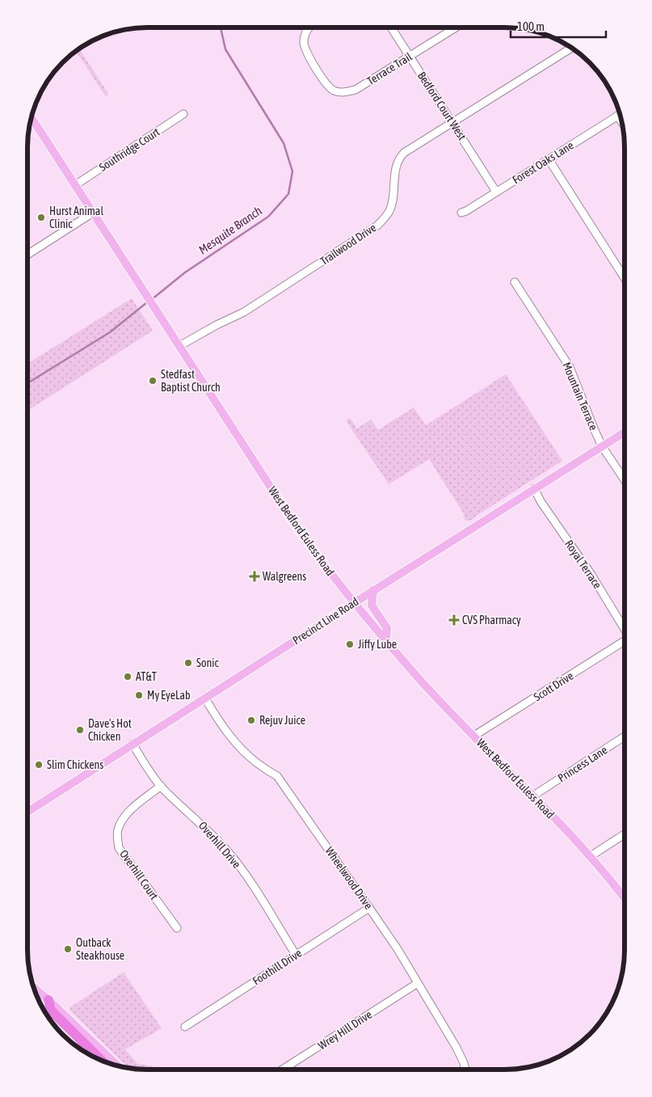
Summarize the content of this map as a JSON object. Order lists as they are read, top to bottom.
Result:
{
  "streets": {
    "main road": ["West Bedford Euless Road", "Precinct Line Road"],
    "street": [
      "Terrace Trail",
      "Bedford Court West",
      "Southridge Court",
      "Forest Oaks Lane",
      "Trailwood Drive",
      "Mountain Terrace",
      "Royal Terrace",
      "Scott Drive",
      "Princess Lane",
      "Overhill Drive",
      "Overhill Court",
      "Wheelwood Drive",
      "Foothill Drive",
      "Wrey Hill Drive"
    ]
  },
  "crossings": [
    ["Terrace Trail", "Bedford Court West"],
    ["Bedford Court West", "Forest Oaks Lane"],
    ["Bedford Court West", "Trailwood Drive"],
    ["Southridge Court", "West Bedford Euless Road"],
    ["Trailwood Drive", "West Bedford Euless Road"],
    ["Mountain Terrace", "Precinct Line Road"],
    ["West Bedford Euless Road", "Precinct Line Road"],
    ["West Bedford Euless Road", "Scott Drive"],
    ["West Bedford Euless Road", "Princess Lane"],
    ["Royal Terrace", "Precinct Line Road"],
    ["Precinct Line Road", "Overhill Drive"],
    ["Precinct Line Road", "Wheelwood Drive"],
    ["Overhill Drive", "Overhill Court"],
    ["Overhill Drive", "Foothill Drive"],
    ["Wheelwood Drive", "Foothill Drive"],
    ["Wheelwood Drive", "Wrey Hill Drive"]
  ],
  "water": ["Mesquite Branch"],
  "places": {
    "other": [
      "Hurst Animal Clinic",
      "Stedfast Baptist Church",
      "Jiffy Lube",
      "Sonic",
      "AT&T",
      "My EyeLab",
      "Rejuv Juice",
      "Dave's Hot Chicken",
      "Slim Chickens",
      "Outback Steakhouse"
    ],
    "health": ["Walgreens", "CVS Pharmacy"]
  },
  "scale_bar": "100 m"
}
